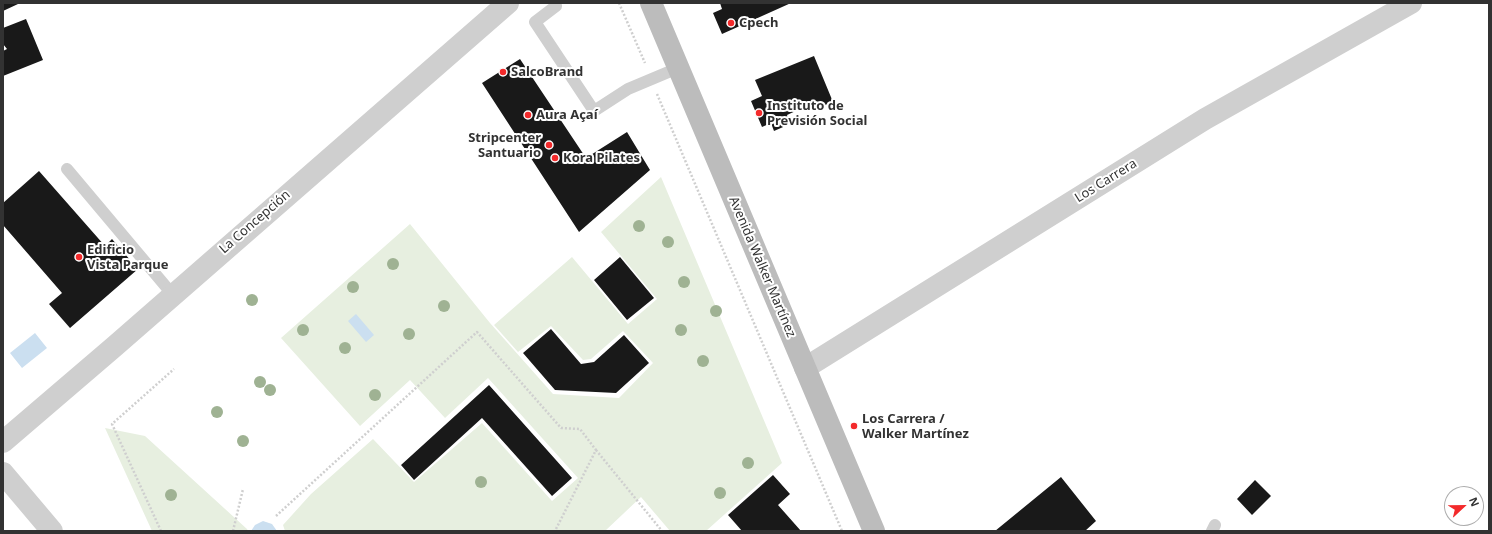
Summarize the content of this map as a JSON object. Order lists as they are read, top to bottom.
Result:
{
  "streets": {
    "main road": ["Avenida Walker Martínez"],
    "street": ["Los Carrera", "La Concepción"]
  },
  "crossings": [
    ["Los Carrera", "Avenida Walker Martínez"]
  ],
  "places": [
    "Cpech",
    "SalcoBrand",
    "Instituto de Previsión Social",
    "Aura Açaí",
    "Stripcenter Santuario",
    "Kora Pilates",
    "Edificio Vista Parque",
    "Los Carrera / Walker Martínez"
  ],
  "north": "right"
}
